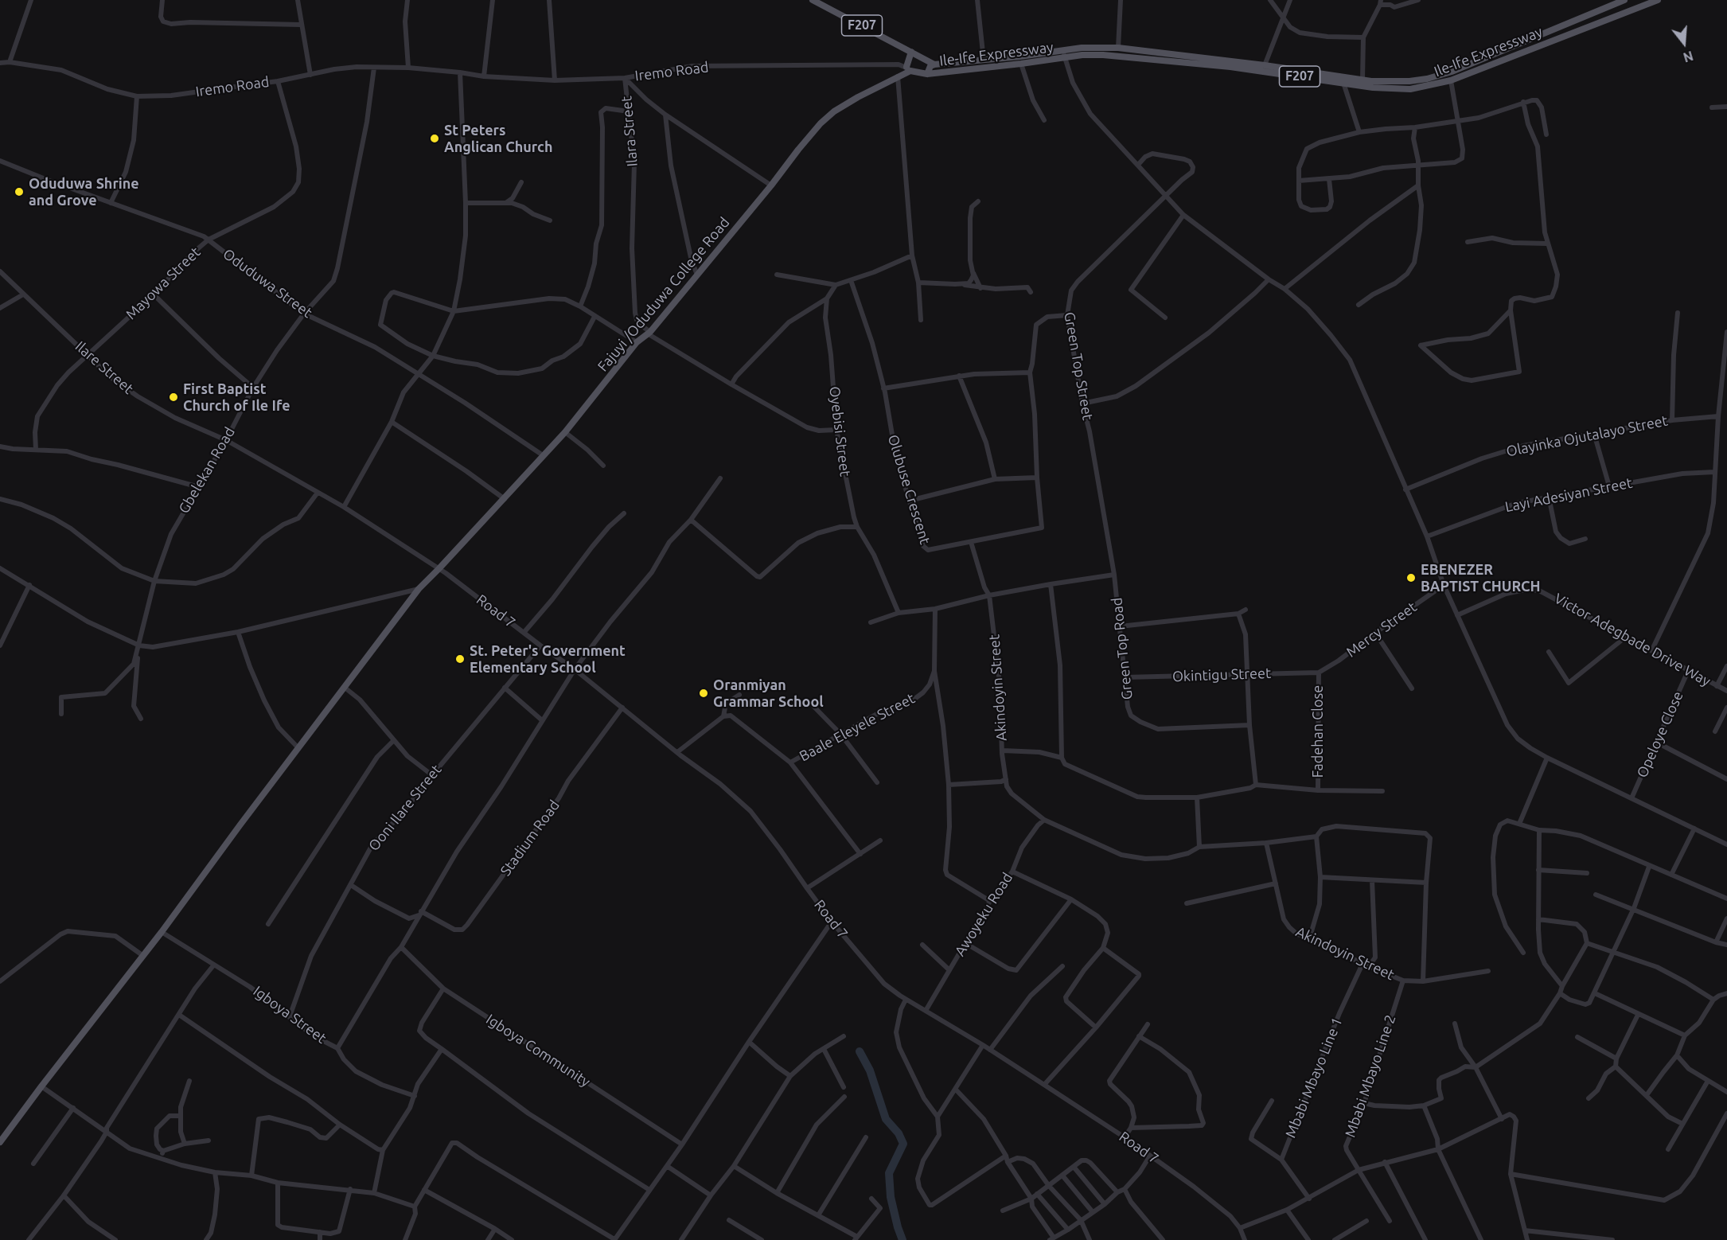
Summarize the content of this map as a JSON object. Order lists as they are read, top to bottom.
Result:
{
  "streets": {
    "main road": ["F207", "Ile-Ife Expressway", "Fajuyi /Oduduwa College Road"],
    "street": [
      "Iremo Road",
      "Ilara Street",
      "Mayowa Street",
      "Oduduwa Street",
      "Green Top Street",
      "Ilare Street",
      "Oyebisi Street",
      "Olayinka Ojutalayo Street",
      "Gbelekan Road",
      "Olubuse Crescent",
      "Layi Adesiyan Street",
      "Road 7",
      "Mercy Street",
      "Victor Adegbade Drive Way",
      "Green Top Road",
      "Okintigu Street",
      "Akindoyin Street",
      "Baale Eleyele Street",
      "Fadehan Close",
      "Opeloye Close",
      "Ooni Ilare Street",
      "Stadium Road",
      "Awoyeku Road",
      "Igboya Street",
      "Igboya Community",
      "Mbabi Mbayo Line 2",
      "Mbabi Mbayo Line 1"
    ]
  },
  "crossings": [
    ["F207", "Ile-Ife Expressway"],
    ["Iremo Road", "Ilara Street"],
    ["Iremo Road", "Mayowa Street"],
    ["Iremo Road", "Fajuyi /Oduduwa College Road"],
    ["Iremo Road", "Gbelekan Road"],
    ["Ilara Street", "Fajuyi /Oduduwa College Road"],
    ["Ilara Street", "Oyebisi Street"],
    ["Mayowa Street", "Oduduwa Street"],
    ["Mayowa Street", "Ilare Street"],
    ["Oduduwa Street", "Fajuyi /Oduduwa College Road"],
    ["Oduduwa Street", "Gbelekan Road"],
    ["Fajuyi /Oduduwa College Road", "Road 7"],
    ["Fajuyi /Oduduwa College Road", "Igboya Street"],
    ["Green Top Street", "Olubuse Crescent"],
    ["Green Top Street", "Green Top Road"],
    ["Ilare Street", "Gbelekan Road"],
    ["Ilare Street", "Road 7"],
    ["Olubuse Crescent", "Akindoyin Street"],
    ["Road 7", "Ooni Ilare Street"],
    ["Road 7", "Stadium Road"],
    ["Road 7", "Awoyeku Road"],
    ["Mercy Street", "Okintigu Street"],
    ["Mercy Street", "Fadehan Close"],
    ["Victor Adegbade Drive Way", "Opeloye Close"],
    ["Green Top Road", "Okintigu Street"],
    ["Okintigu Street", "Fadehan Close"],
    ["Akindoyin Street", "Awoyeku Road"],
    ["Akindoyin Street", "Mbabi Mbayo Line 2"],
    ["Akindoyin Street", "Mbabi Mbayo Line 1"],
    ["Ooni Ilare Street", "Igboya Street"]
  ],
  "places": [
    "St Peters Anglican Church",
    "Oduduwa Shrine and Grove",
    "First Baptist Church of Ile Ife",
    "EBENEZER BAPTIST CHURCH",
    "St. Peter's Government Elementary School",
    "Oranmiyan Grammar School"
  ],
  "north": "bottom"
}
